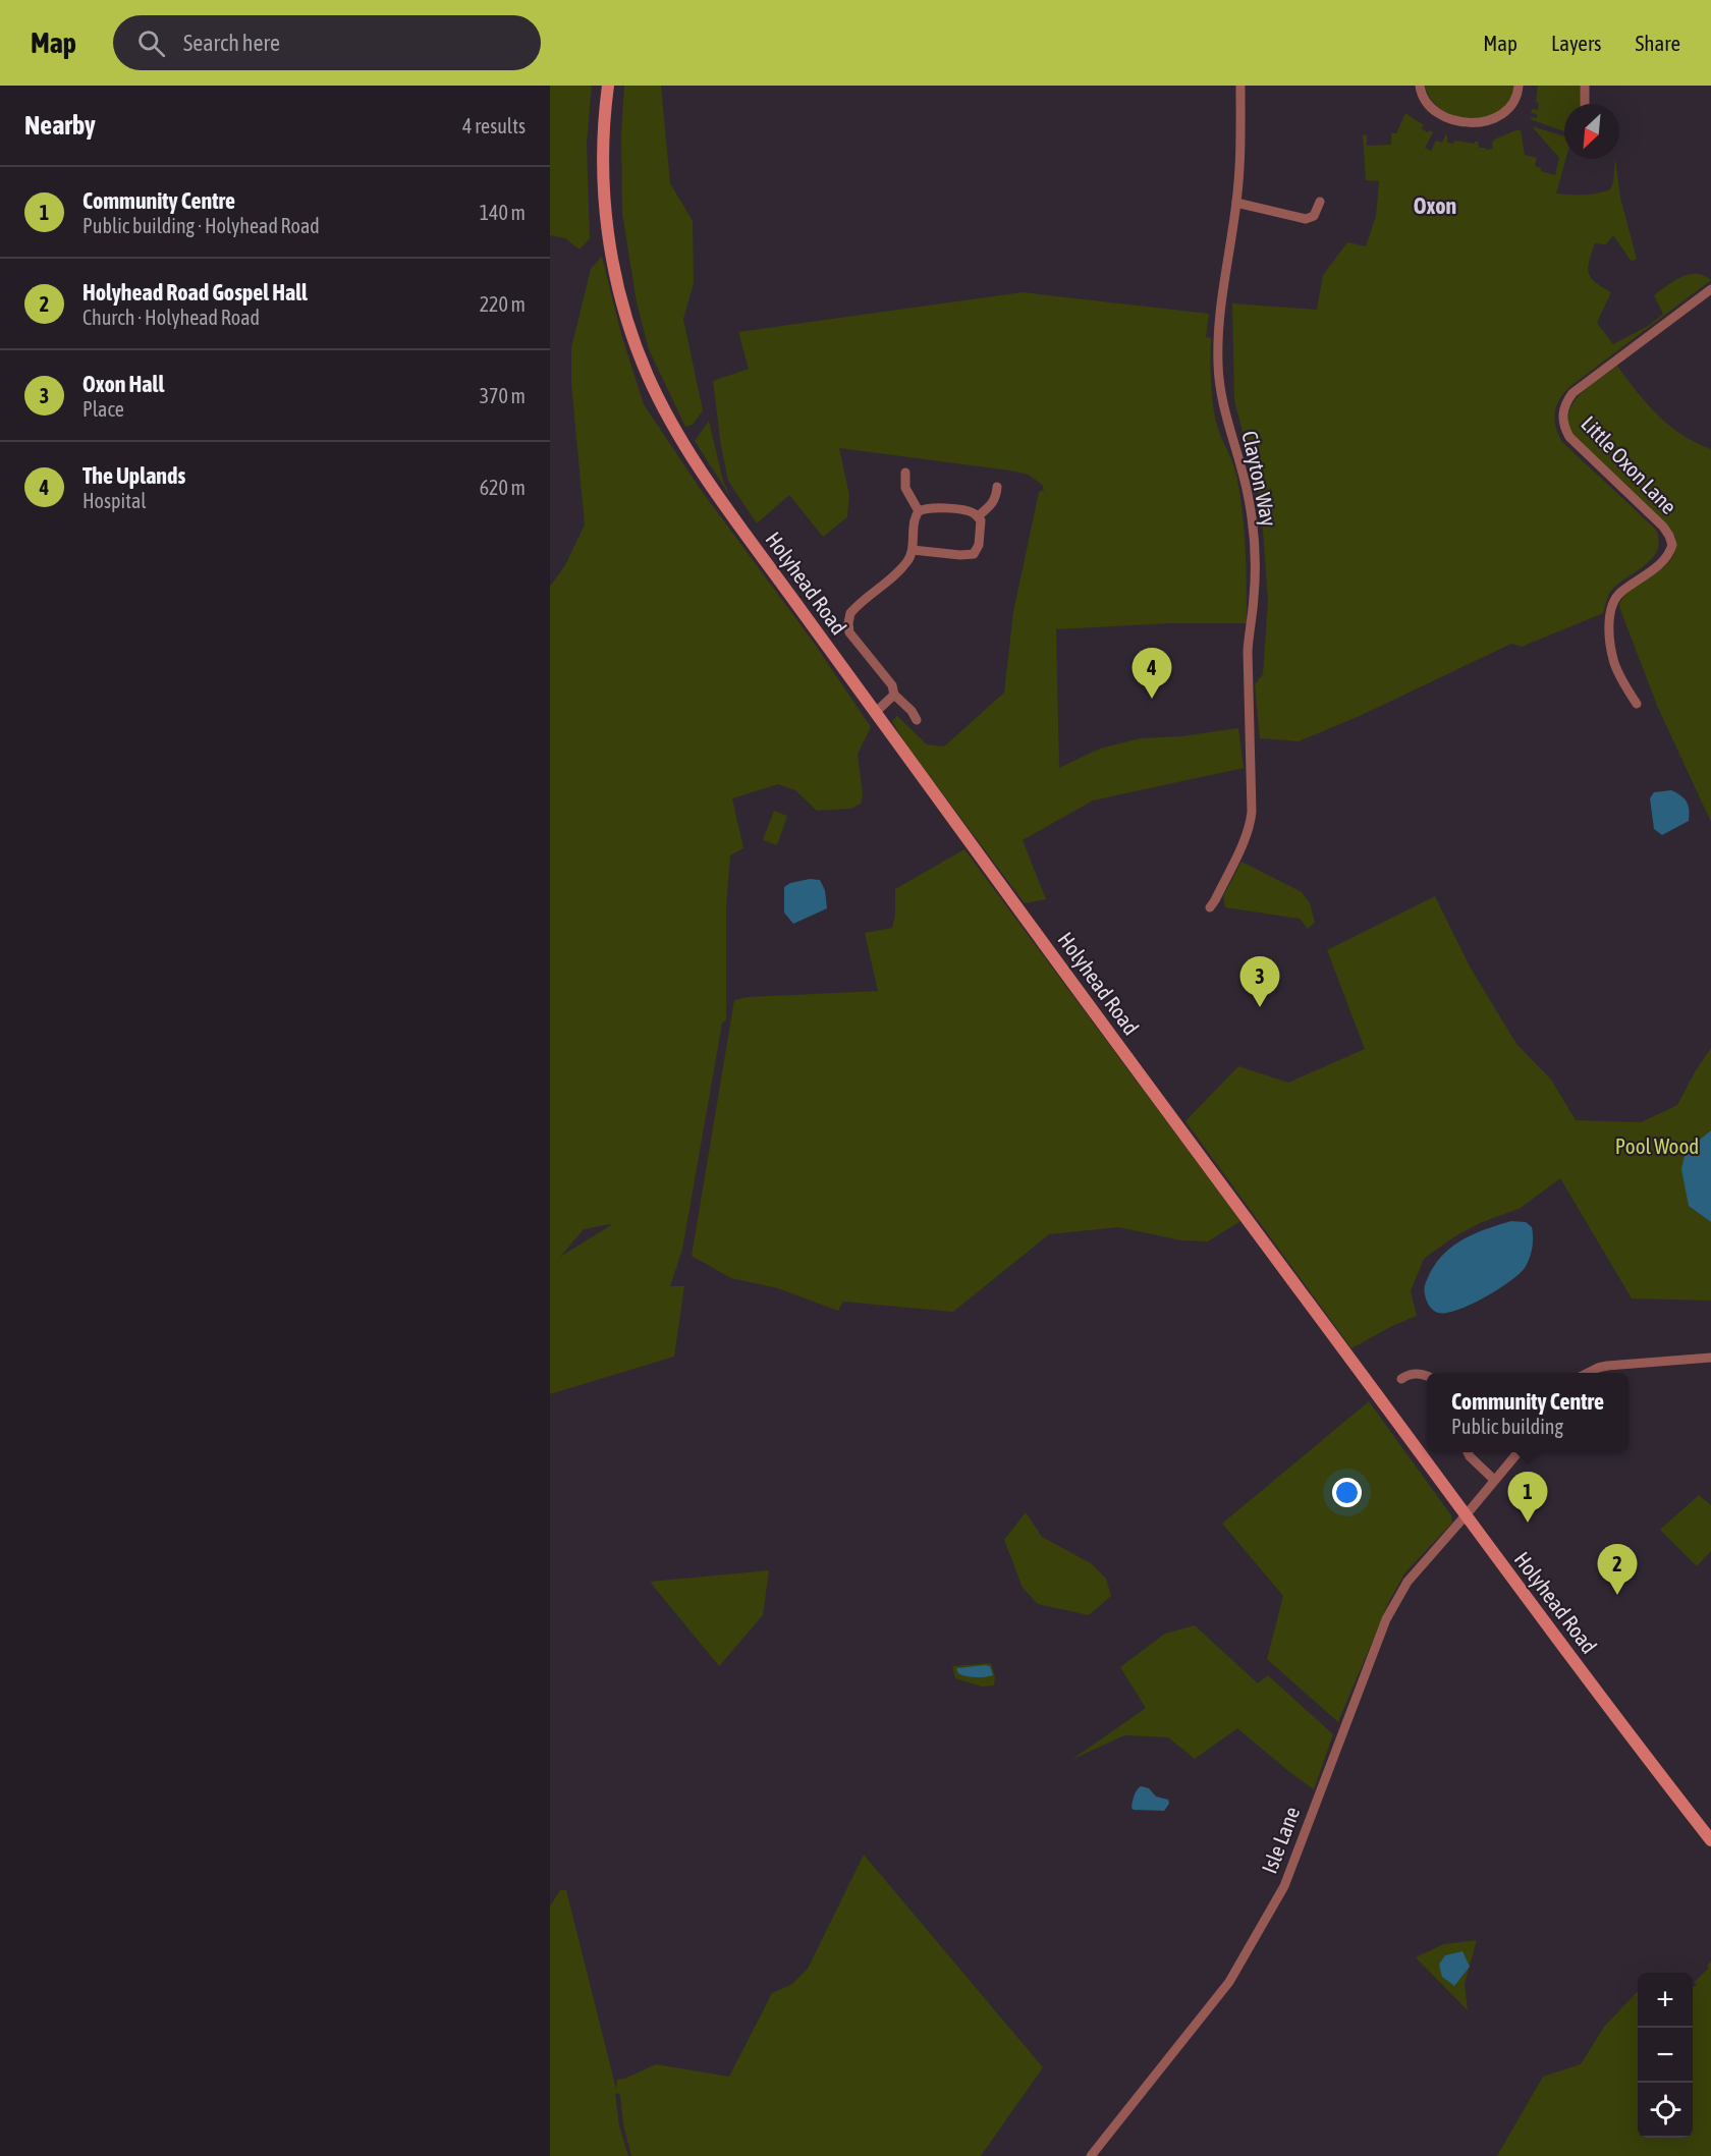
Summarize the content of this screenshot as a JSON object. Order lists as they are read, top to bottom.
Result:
{
  "streets": {
    "main road": ["Holyhead Road"],
    "street": ["Little Oxon Lane", "Clayton Way", "Isle Lane"]
  },
  "crossings": [
    ["Holyhead Road", "Isle Lane"]
  ],
  "districts": ["Oxon"],
  "parks": ["Pool Wood"],
  "north": "bottom left",
  "page": {
    "header": "Map",
    "search": "Search here",
    "nav": ["Map", "Layers", "Share"],
    "heading": ["Nearby", "4 results"],
    "list": [
      {
        "mark": "1",
        "name": "Community Centre",
        "note": "Public building · Holyhead Road",
        "value": "140 m"
      },
      {
        "mark": "2",
        "name": "Holyhead Road Gospel Hall",
        "note": "Church · Holyhead Road",
        "value": "220 m"
      },
      {
        "mark": "3",
        "name": "Oxon Hall",
        "note": "Place",
        "value": "370 m"
      },
      {
        "mark": "4",
        "name": "The Uplands",
        "note": "Hospital",
        "value": "620 m"
      }
    ],
    "pins": [
      "4",
      "3",
      "1",
      "2"
    ],
    "popup": ["Community Centre", "Public building"],
    "map_buttons": ["+", "−"]
  }
}
